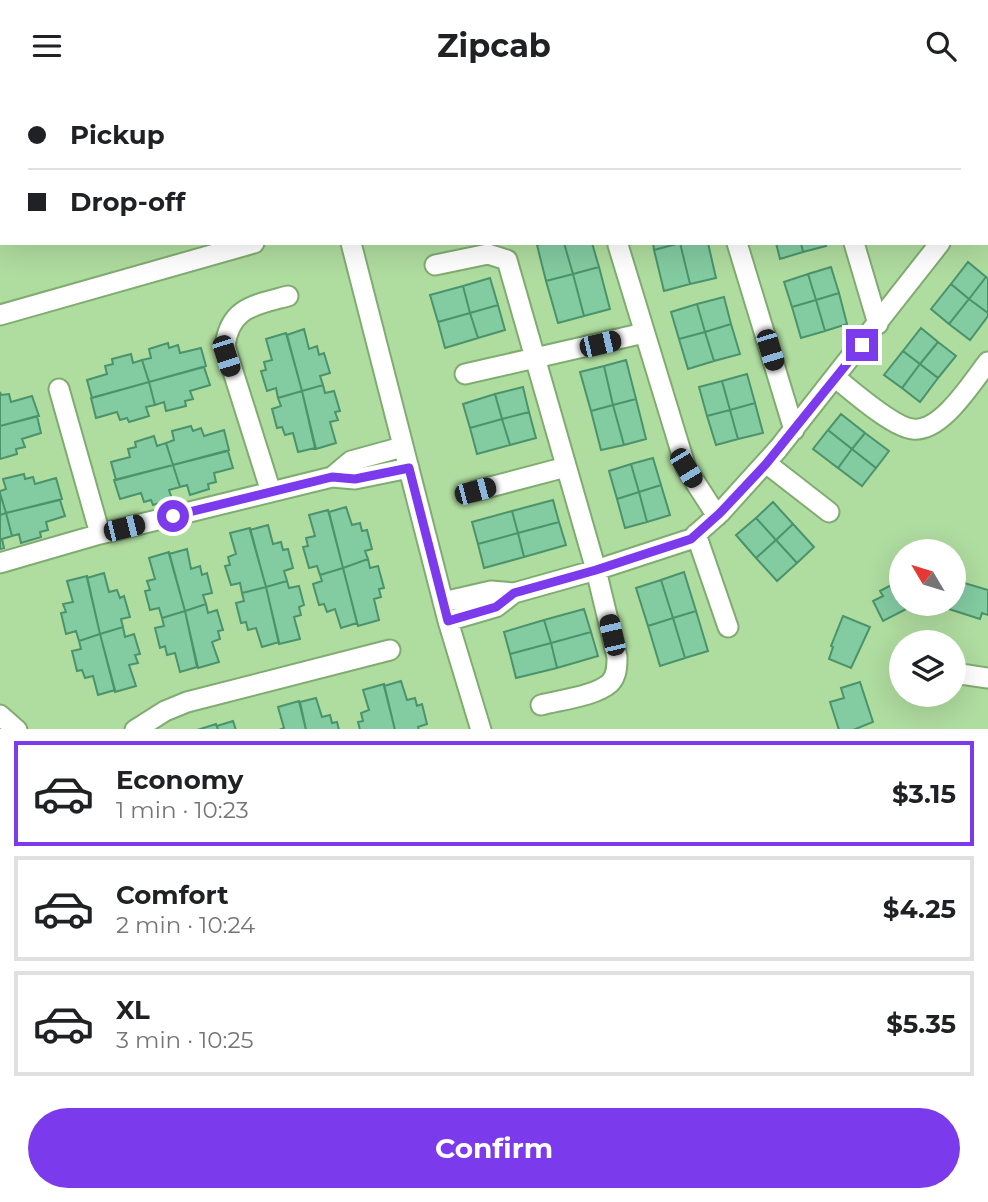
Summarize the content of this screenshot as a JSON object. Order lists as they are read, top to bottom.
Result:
{
  "north": "top left",
  "page": {
    "header": "Zipcab",
    "banner": ["Pickup", "Drop-off"],
    "list": [
      {
        "name": "Economy",
        "note": "1 min · 10:23",
        "value": "$3.15"
      },
      {
        "name": "Comfort",
        "note": "2 min · 10:24",
        "value": "$4.25"
      },
      {
        "name": "XL",
        "note": "3 min · 10:25",
        "value": "$5.35"
      }
    ],
    "buttons": "Confirm"
  }
}
